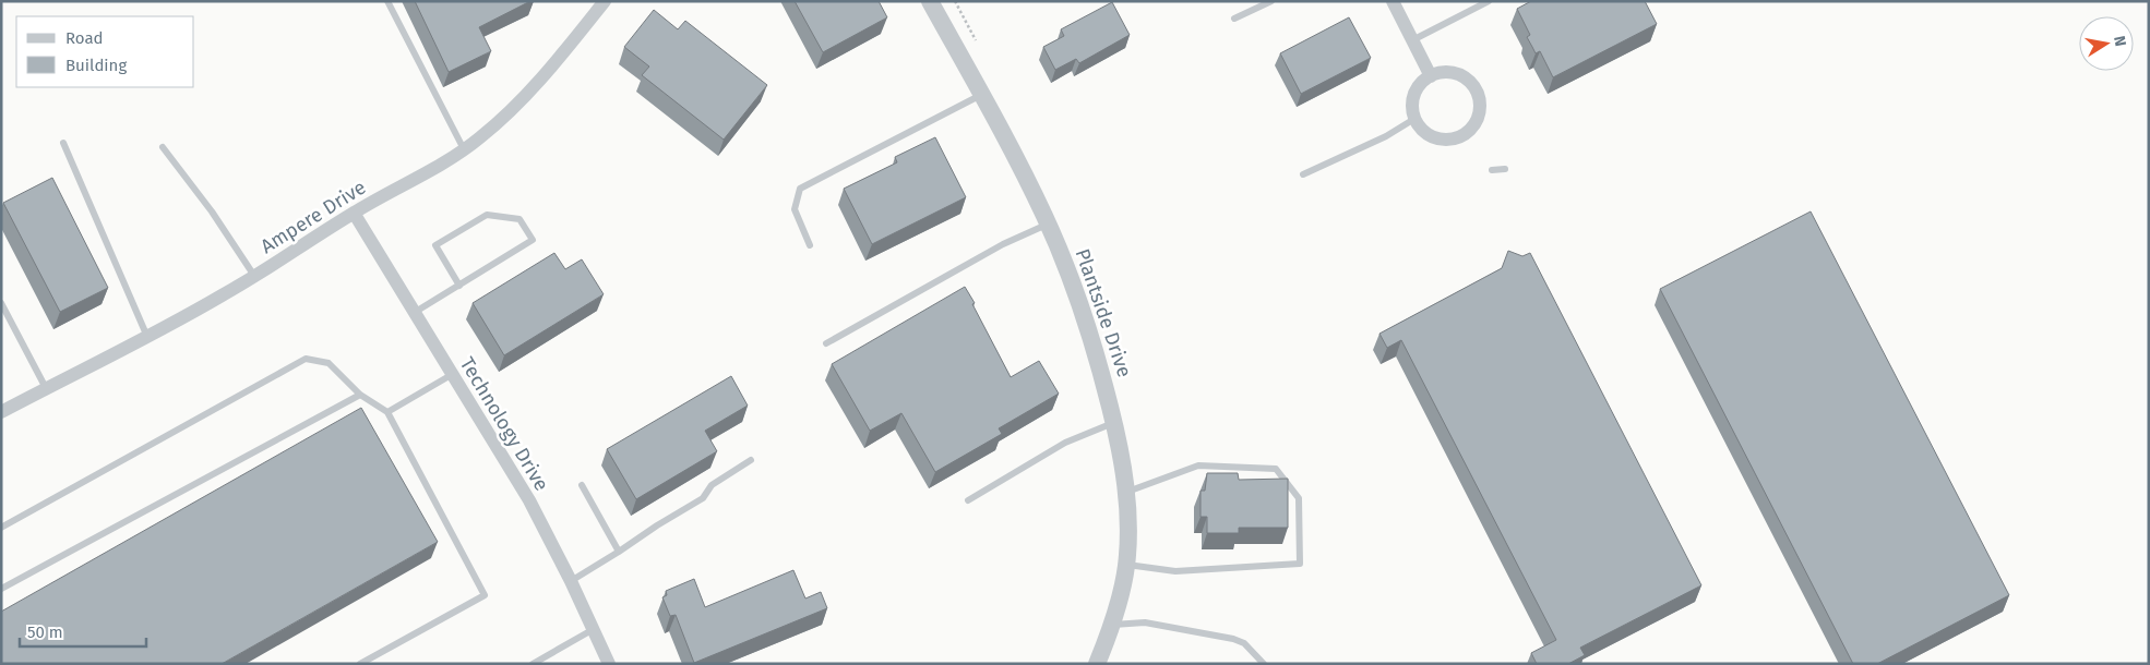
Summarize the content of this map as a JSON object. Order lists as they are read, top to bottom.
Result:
{
  "streets": {
    "street": ["Ampere Drive", "Plantside Drive", "Technology Drive"]
  },
  "crossings": [
    ["Ampere Drive", "Technology Drive"]
  ],
  "legend": ["Road", "Building"],
  "scale_bar": "50 m",
  "north": "right"
}
